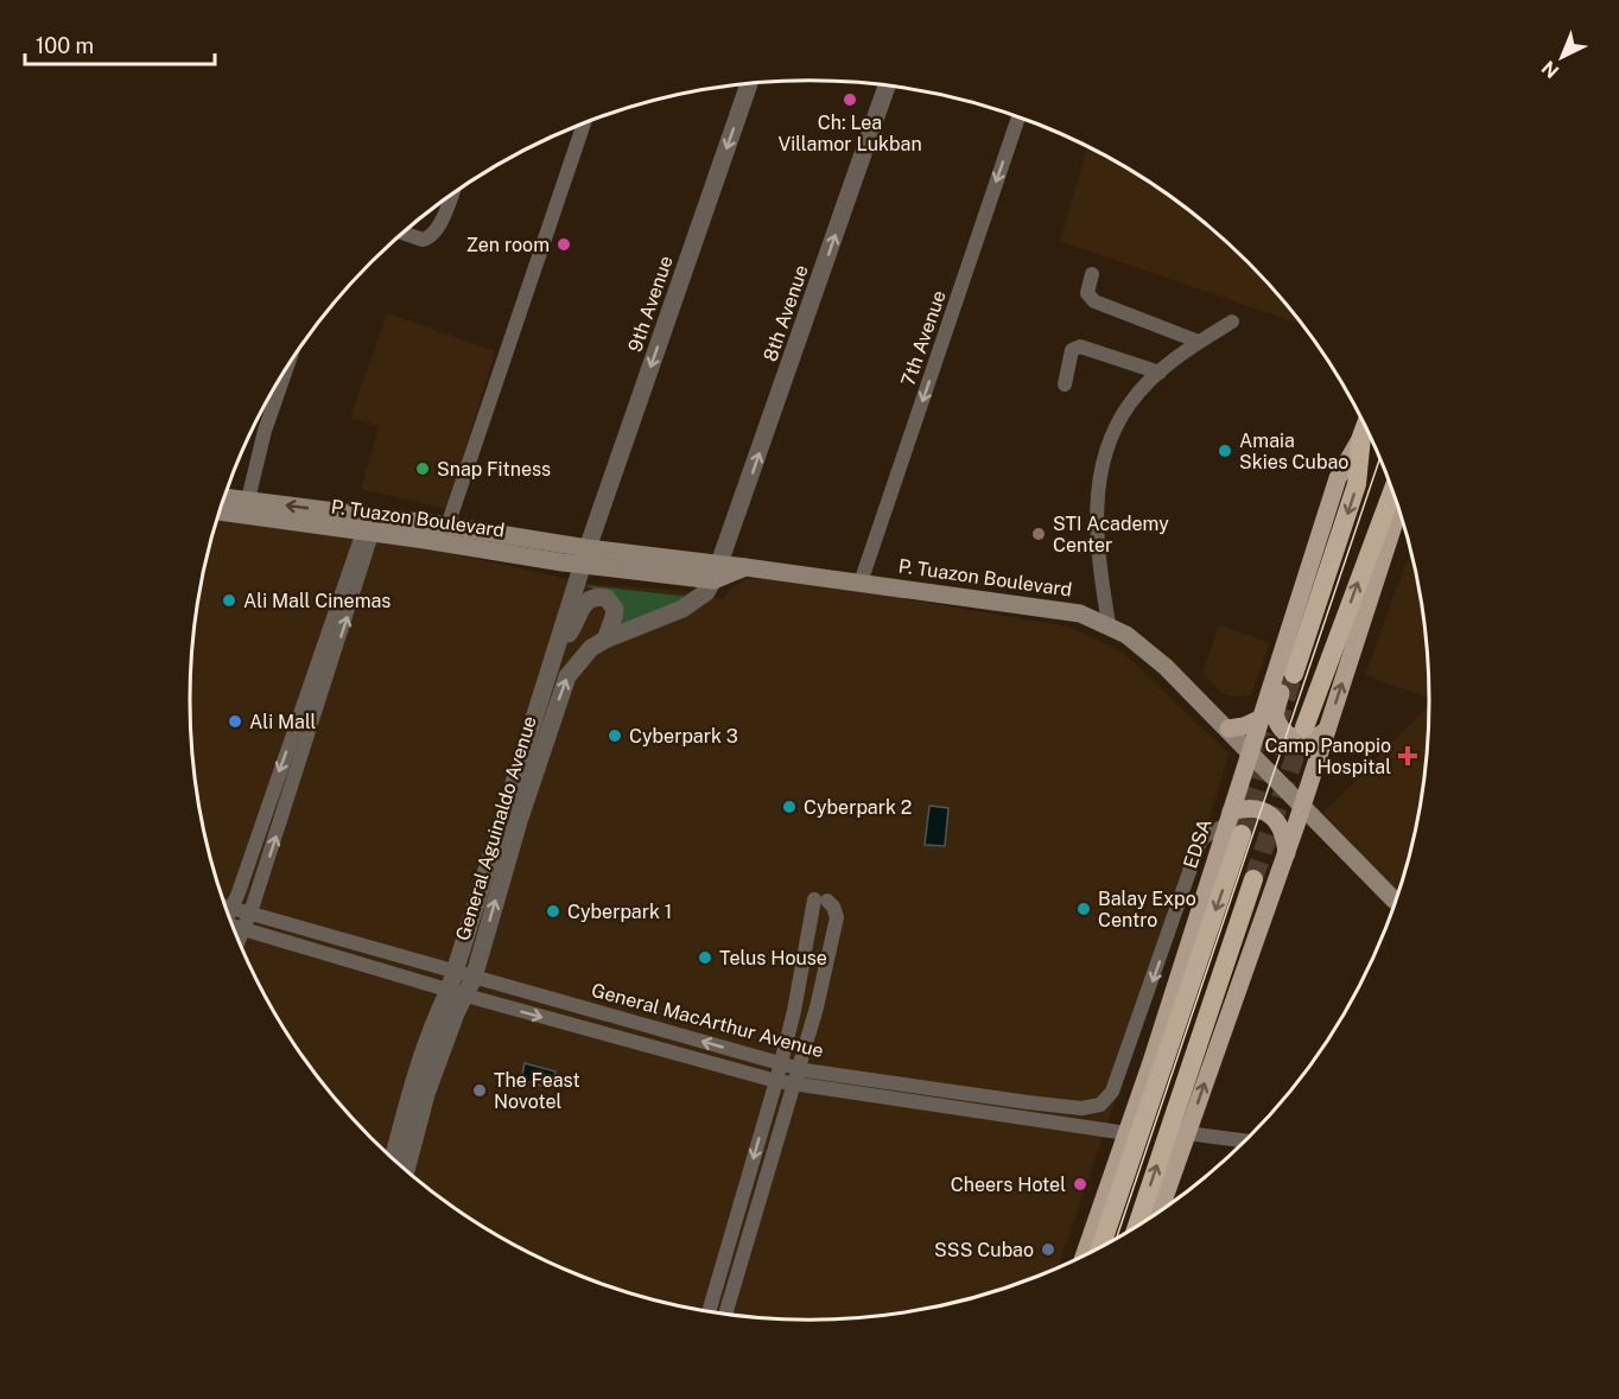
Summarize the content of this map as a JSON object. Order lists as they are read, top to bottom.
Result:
{
  "streets": {
    "highway": ["EDSA"],
    "main road": ["P. Tuazon Boulevard"],
    "street": [
      "9th Avenue",
      "8th Avenue",
      "7th Avenue",
      "General Aguinaldo Avenue",
      "General MacArthur Avenue"
    ]
  },
  "crossings": [
    ["9th Avenue", "P. Tuazon Boulevard"],
    ["9th Avenue", "General Aguinaldo Avenue"],
    ["8th Avenue", "P. Tuazon Boulevard"],
    ["8th Avenue", "General Aguinaldo Avenue"],
    ["7th Avenue", "P. Tuazon Boulevard"],
    ["P. Tuazon Boulevard", "General Aguinaldo Avenue"],
    ["P. Tuazon Boulevard", "EDSA"],
    ["General Aguinaldo Avenue", "General MacArthur Avenue"],
    ["EDSA", "General MacArthur Avenue"]
  ],
  "one_way": ["8th Avenue", "7th Avenue"],
  "places": {
    "other": [
      "Ch: Lea Villamor Lukban",
      "Zen room",
      "Amaia Skies Cubao",
      "Snap Fitness",
      "STI Academy Center",
      "Ali Mall Cinemas",
      "Ali Mall",
      "Cyberpark 3",
      "Cyberpark 2",
      "Balay Expo Centro",
      "Cyberpark 1",
      "Telus House",
      "The Feast Novotel",
      "Cheers Hotel",
      "SSS Cubao"
    ],
    "health": ["Camp Panopio Hospital"]
  },
  "scale_bar": "100 m",
  "north": "bottom left"
}
